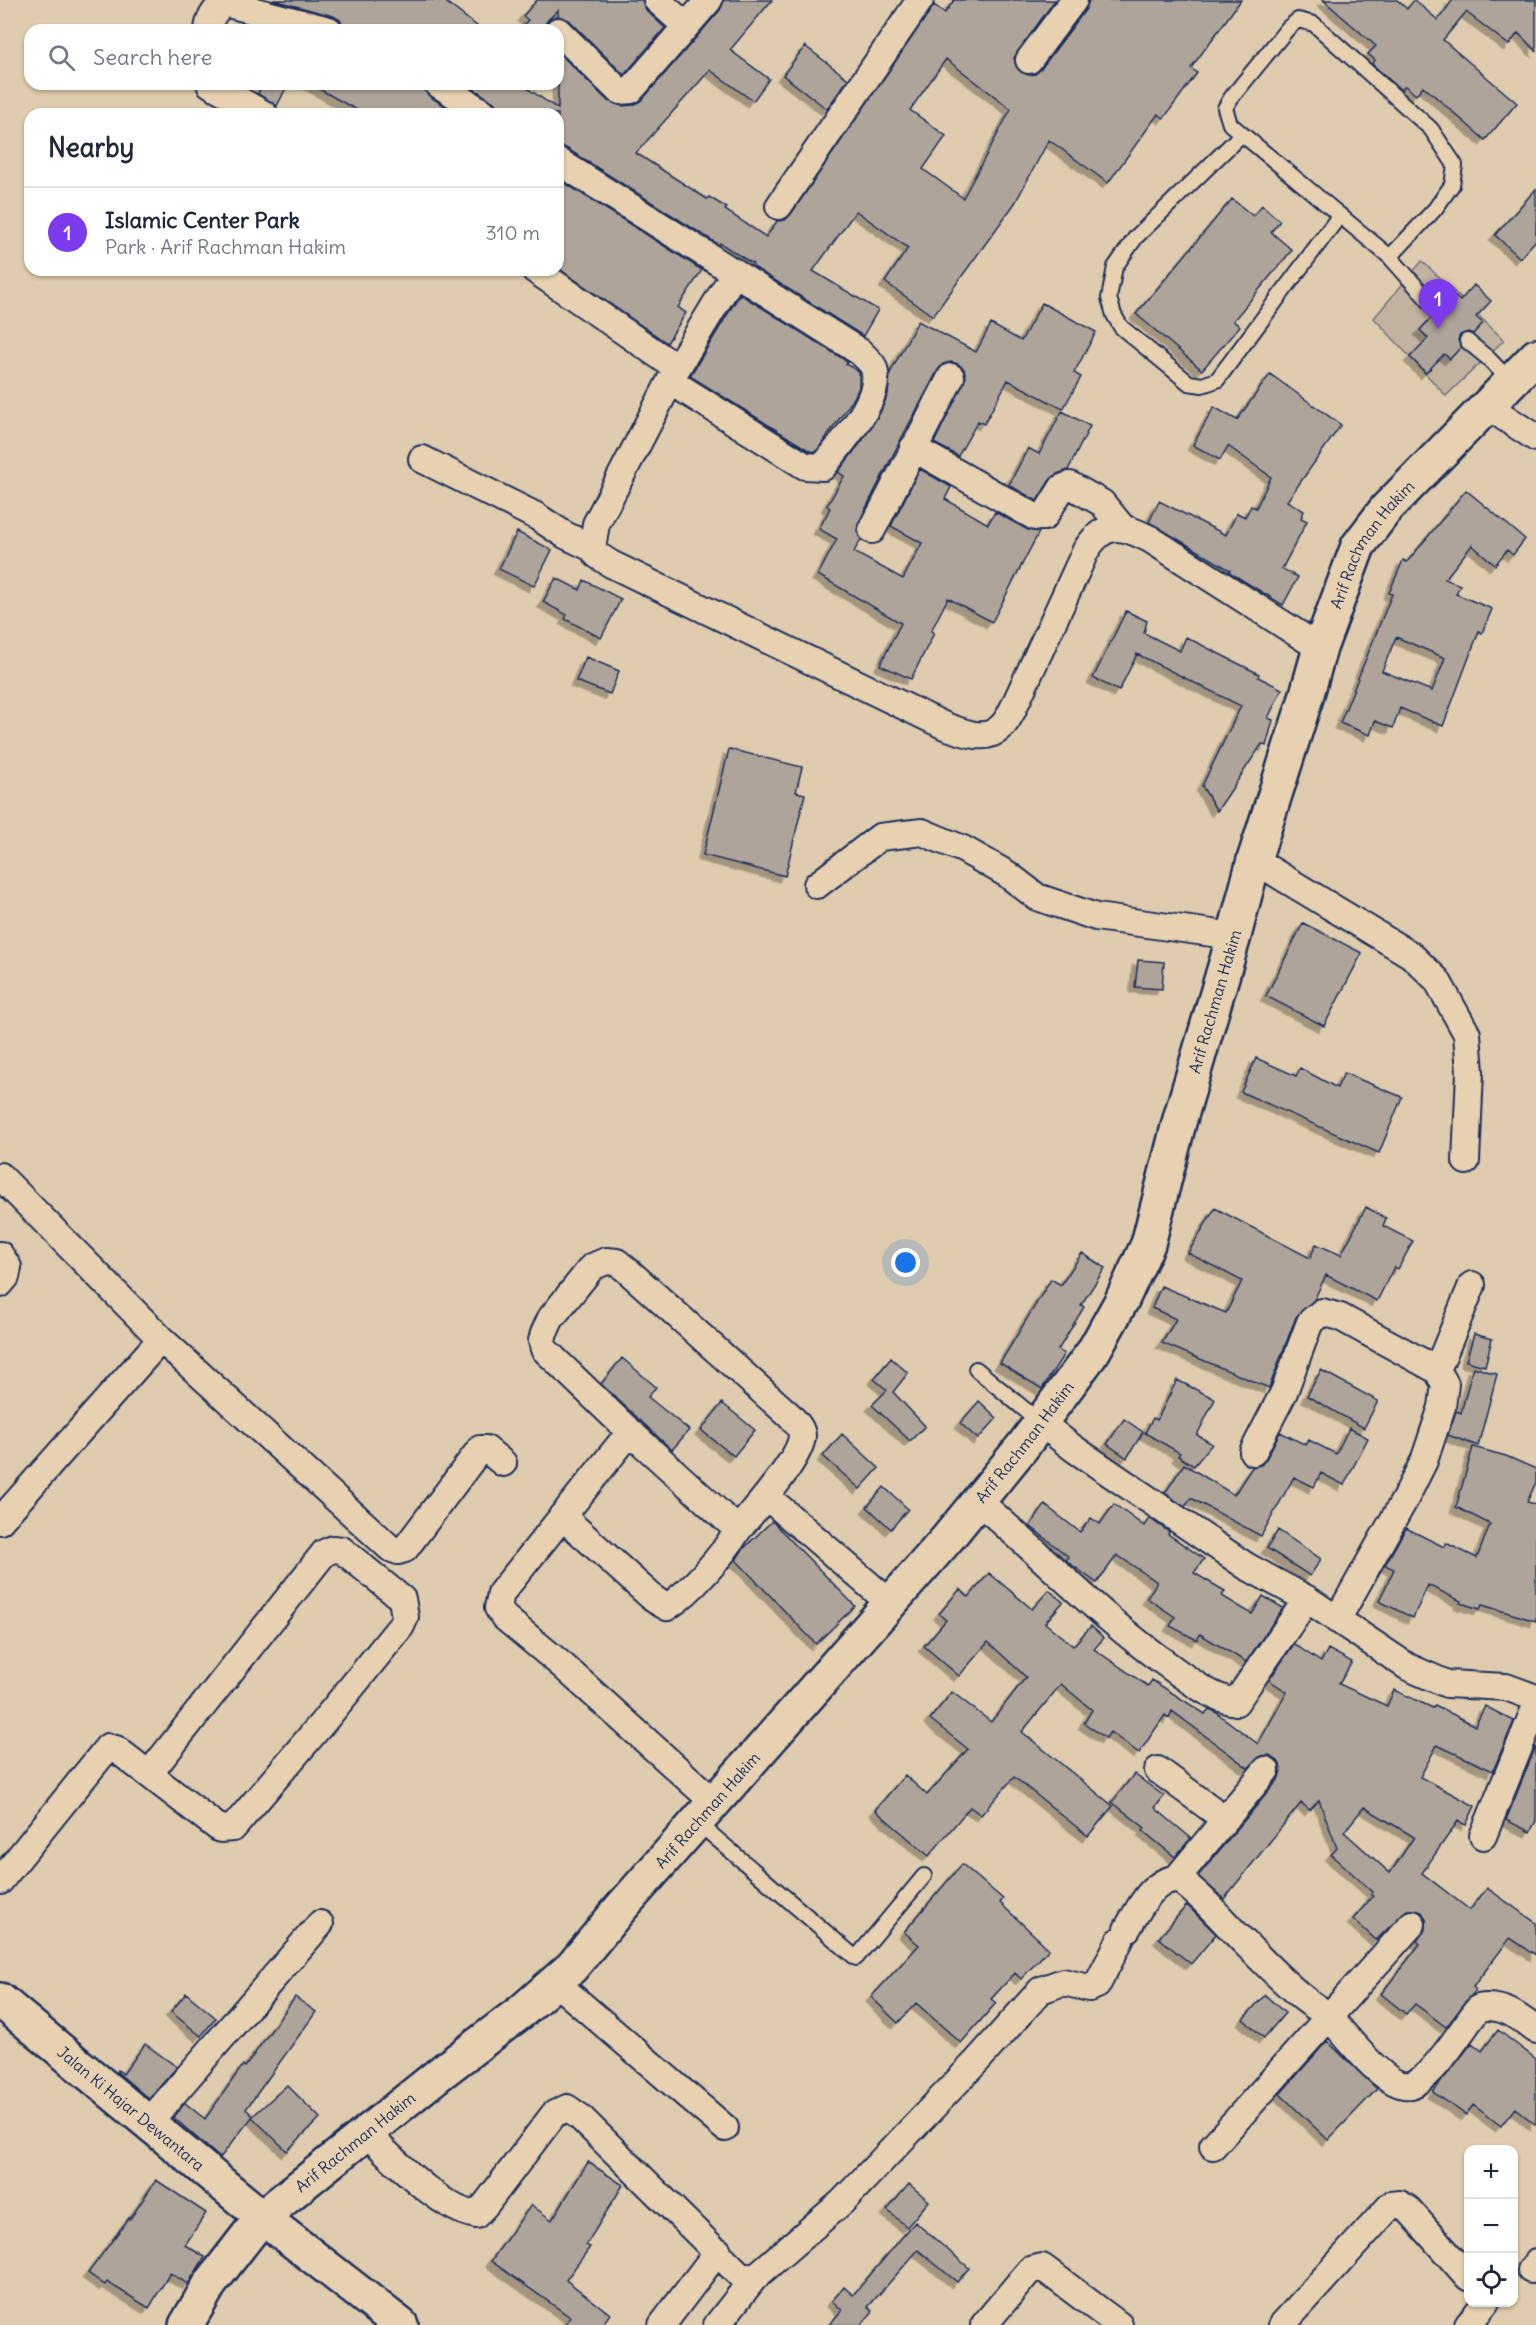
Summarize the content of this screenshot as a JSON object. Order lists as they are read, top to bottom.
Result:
{
  "streets": {
    "main road": ["Arif Rachman Hakim", "Jalan Ki Hajar Dewantara"]
  },
  "crossings": [
    ["Arif Rachman Hakim", "Jalan Ki Hajar Dewantara"]
  ],
  "page": {
    "search": "Search here",
    "heading": "Nearby",
    "list": [
      {
        "mark": "1",
        "name": "Islamic Center Park",
        "note": "Park · Arif Rachman Hakim",
        "value": "310 m"
      }
    ],
    "pins": "1",
    "map_buttons": ["+", "−"]
  }
}
